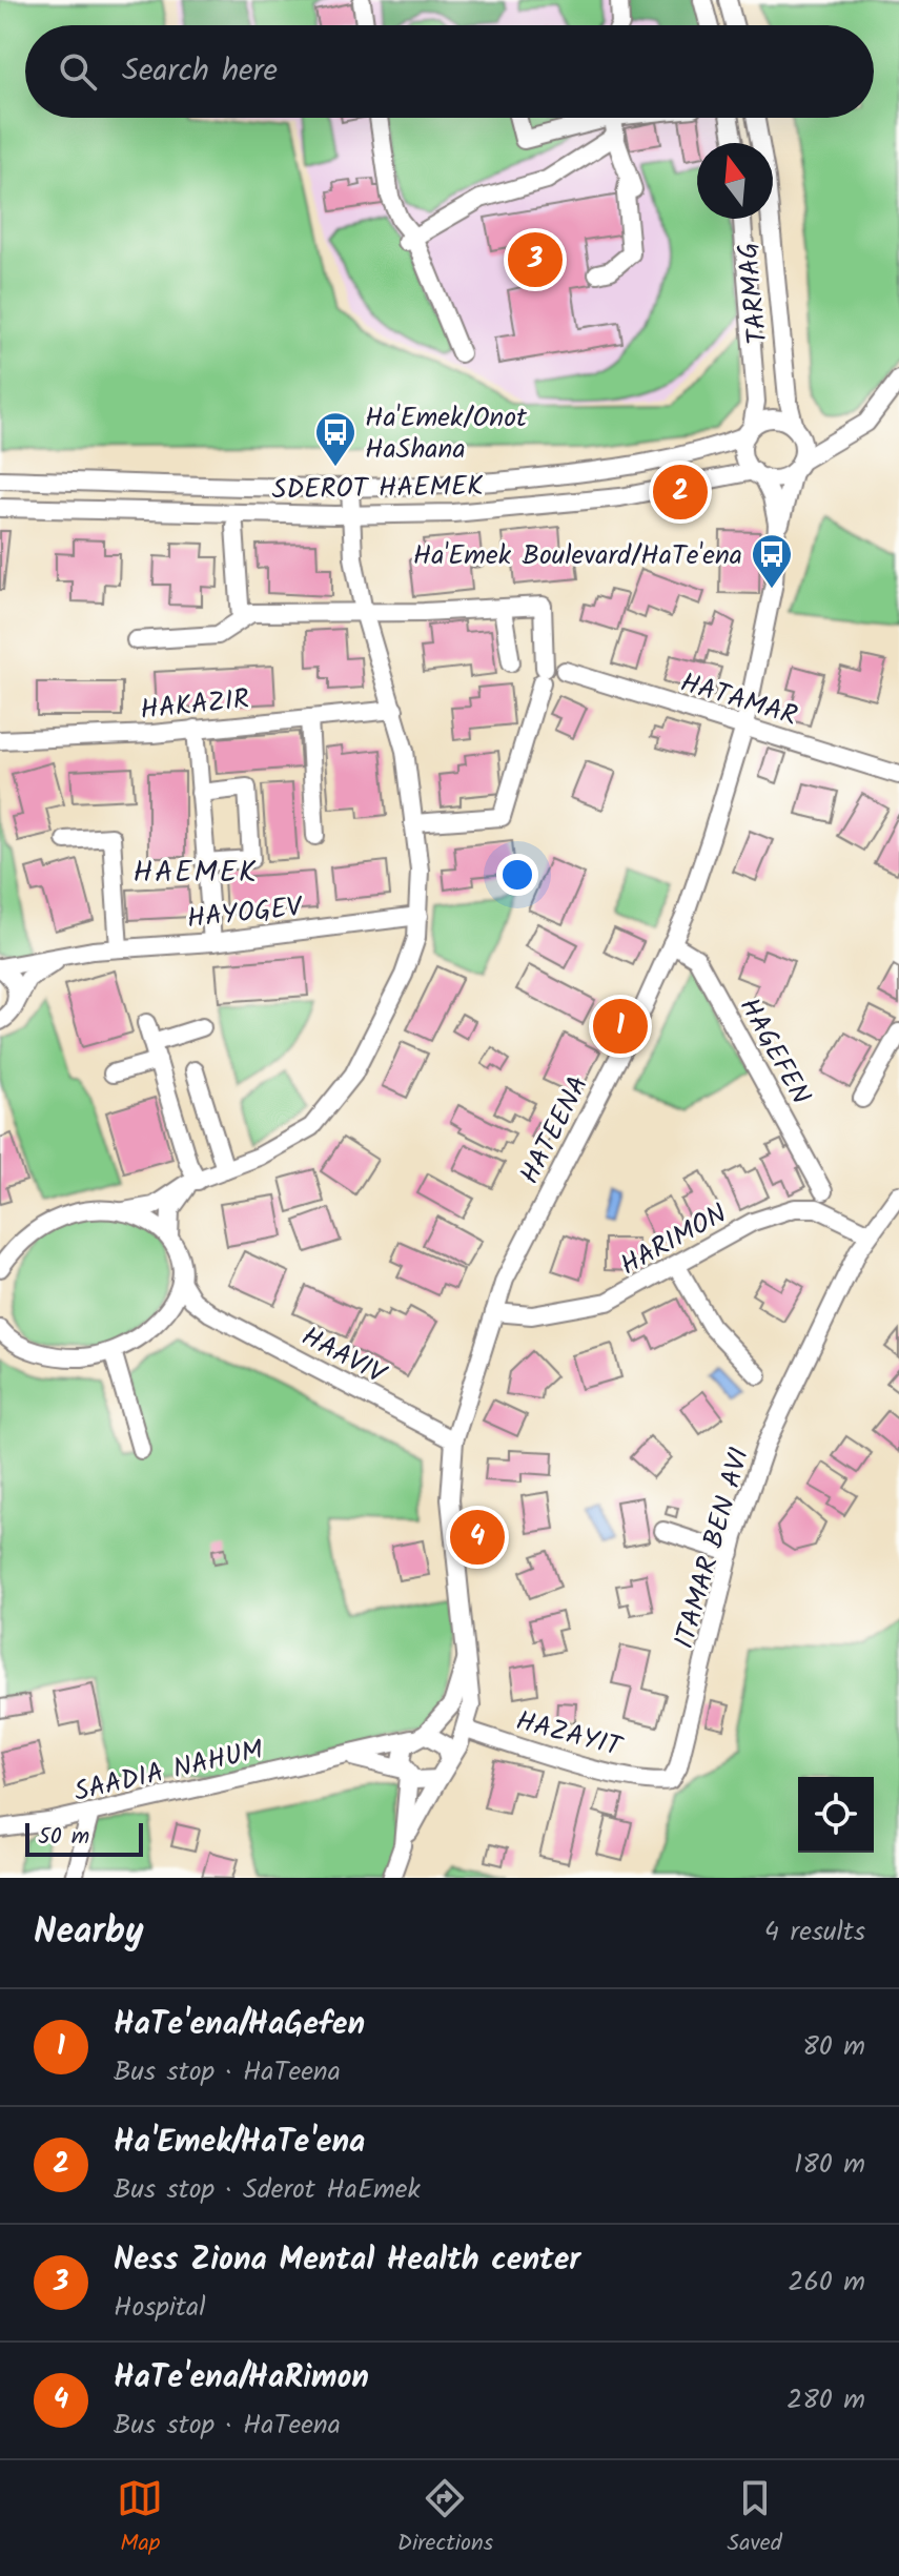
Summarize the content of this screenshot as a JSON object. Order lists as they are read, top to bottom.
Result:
{
  "streets": {
    "street": [
      "TARMAG",
      "SDEROT HAEMEK",
      "HATAMAR",
      "HAKAZIR",
      "HAYOGEV",
      "HAGEFEN",
      "HATEENA",
      "HARIMON",
      "HAAVIV",
      "ITAMAR BEN AVI",
      "HAZAYIT",
      "SAADIA NAHUM"
    ]
  },
  "crossings": [
    ["TARMAG", "SDEROT HAEMEK"],
    ["TARMAG", "HATEENA"],
    ["SDEROT HAEMEK", "HATEENA"],
    ["HATAMAR", "HATEENA"],
    ["HAGEFEN", "HATEENA"],
    ["HATEENA", "HARIMON"],
    ["HATEENA", "HAAVIV"],
    ["HATEENA", "HAZAYIT"],
    ["HATEENA", "SAADIA NAHUM"],
    ["HARIMON", "ITAMAR BEN AVI"],
    ["ITAMAR BEN AVI", "HAZAYIT"]
  ],
  "districts": ["HAEMEK"],
  "places": {
    "bus stop": ["Ha'Emek/Onot HaShana", "Ha'Emek Boulevard/HaTe'ena"]
  },
  "scale_bar": "50 m",
  "north": "top",
  "page": {
    "search": "Search here",
    "pins": [
      "3",
      "2",
      "1",
      "4"
    ],
    "scale": "50 m",
    "heading": ["Nearby", "4 results"],
    "list": [
      {
        "mark": "1",
        "name": "HaTe'ena/HaGefen",
        "note": "Bus stop · HaTeena",
        "value": "80 m"
      },
      {
        "mark": "2",
        "name": "Ha'Emek/HaTe'ena",
        "note": "Bus stop · Sderot HaEmek",
        "value": "180 m"
      },
      {
        "mark": "3",
        "name": "Ness Ziona Mental Health center",
        "note": "Hospital",
        "value": "260 m"
      },
      {
        "mark": "4",
        "name": "HaTe'ena/HaRimon",
        "note": "Bus stop · HaTeena",
        "value": "280 m"
      }
    ],
    "nav": ["Map", "Directions", "Saved"]
  }
}
